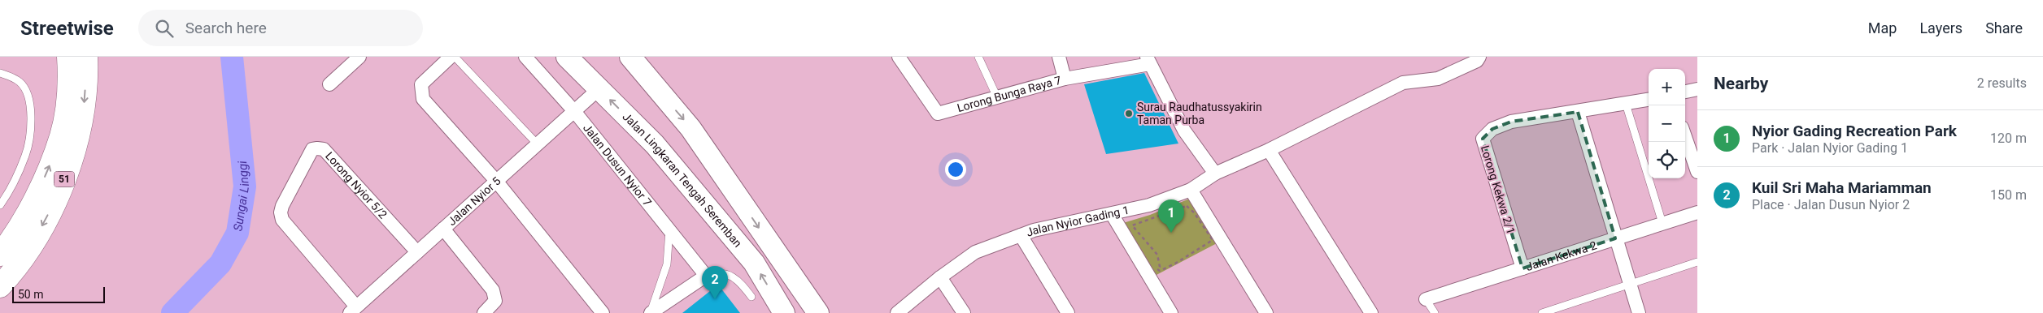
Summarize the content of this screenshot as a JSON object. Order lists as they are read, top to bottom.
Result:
{
  "streets": {
    "highway": ["51"],
    "main road": ["Jalan Lingkaran Tengah Seremban"],
    "street": [
      "Lorong Bunga Raya 7",
      "Jalan Dusun Nyior 7",
      "Lorong Nyior 5/2",
      "Lorong Kekwa 2/1",
      "Jalan Nyior 5",
      "Jalan Nyior Gading 1",
      "Jalan Kekwa 2"
    ]
  },
  "crossings": [
    ["Jalan Dusun Nyior 7", "Jalan Nyior 5"],
    ["Jalan Lingkaran Tengah Seremban", "Jalan Nyior 5"],
    ["Lorong Nyior 5/2", "Jalan Nyior 5"],
    ["Lorong Kekwa 2/1", "Jalan Kekwa 2"]
  ],
  "water": ["Sungai Linggi"],
  "places": ["Surau Raudhatussyakirin Taman Purba"],
  "scale_bar": "50 m",
  "page": {
    "header": "Streetwise",
    "search": "Search here",
    "nav": ["Map", "Layers", "Share"],
    "heading": ["Nearby", "2 results"],
    "map_buttons": ["+", "−"],
    "list": [
      {
        "mark": "1",
        "name": "Nyior Gading Recreation Park",
        "note": "Park · Jalan Nyior Gading 1",
        "value": "120 m"
      },
      {
        "mark": "2",
        "name": "Kuil Sri Maha Mariamman",
        "note": "Place · Jalan Dusun Nyior 2",
        "value": "150 m"
      }
    ],
    "pins": ["1", "2"],
    "scale": "50 m"
  }
}
